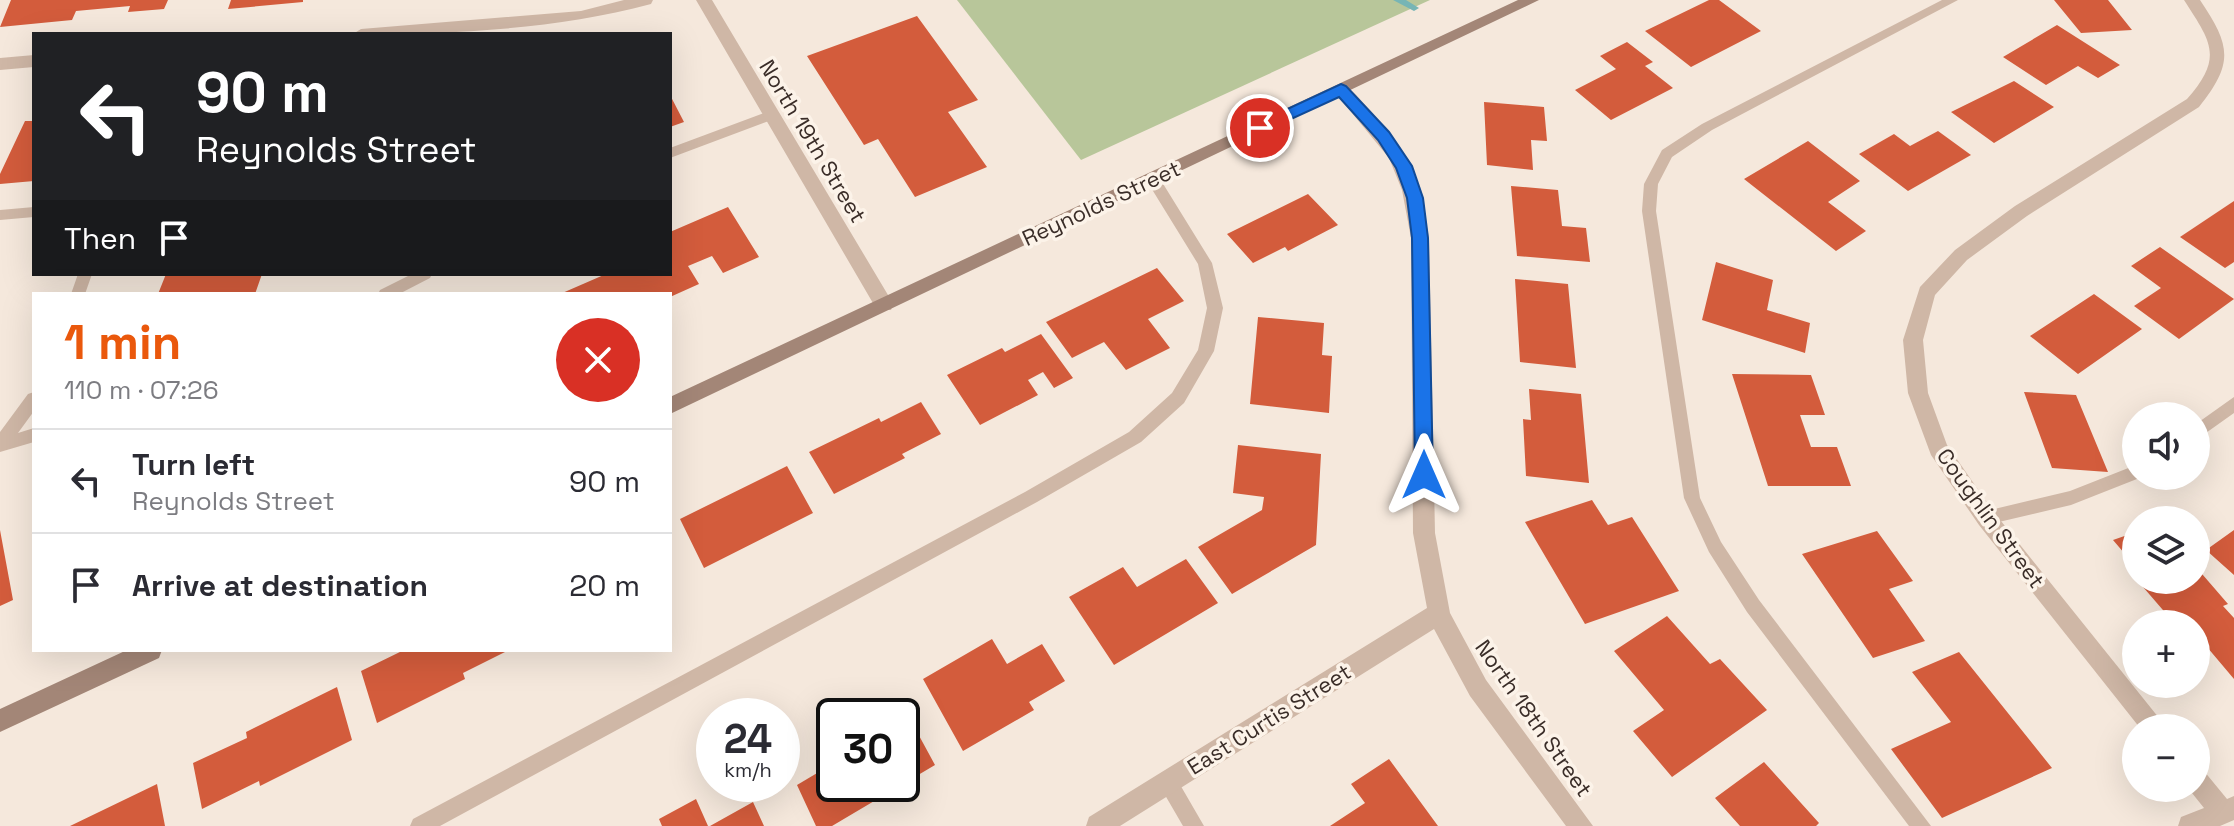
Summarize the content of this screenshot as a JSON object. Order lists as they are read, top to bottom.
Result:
{
  "streets": {
    "main road": ["Reynolds Street"],
    "street": [
      "North 19th Street",
      "Coughlin Street",
      "North 18th Street",
      "East Curtis Street"
    ]
  },
  "crossings": [
    ["North 19th Street", "Reynolds Street"],
    ["Reynolds Street", "North 18th Street"],
    ["North 18th Street", "East Curtis Street"]
  ],
  "page": {
    "turn": ["90 m", "Reynolds Street"],
    "then": "Then",
    "heading": ["1 min", "110 m · 07:26"],
    "map_buttons": ["+", "−"],
    "list": [
      {
        "name": "Turn left",
        "note": "Reynolds Street",
        "value": "90 m"
      },
      {
        "name": "Arrive at destination",
        "value": "20 m"
      }
    ],
    "speed": "24 km/h",
    "limit": "30"
  }
}
